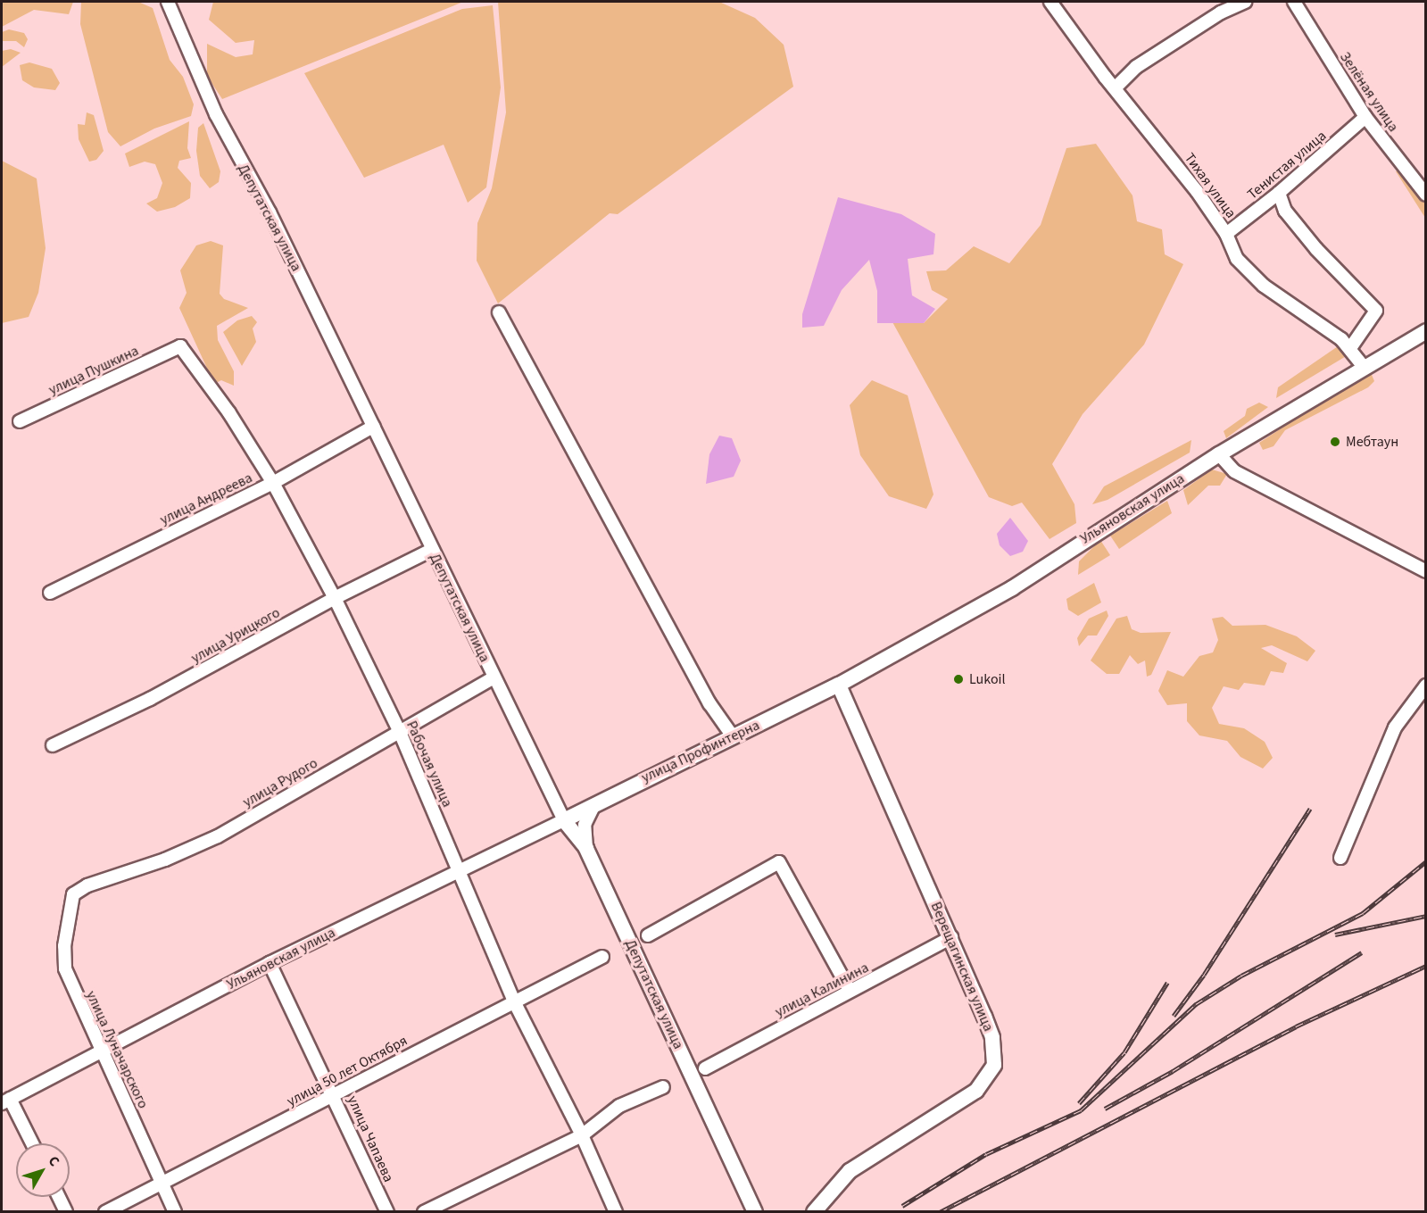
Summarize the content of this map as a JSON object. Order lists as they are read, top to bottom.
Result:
{
  "streets": {
    "main road": [
      "Депутатская улица",
      "Ульяновская улица",
      "улица Профинтерна",
      "Верещагинская улица"
    ],
    "street": [
      "Зелёная улица",
      "Тенистая улица",
      "Тихая улица",
      "улица Пушкина",
      "улица Андреева",
      "улица Урицкого",
      "Рабочая улица",
      "улица Рудого",
      "улица Калинина",
      "улица Луначарского",
      "улица 50 лет Октября",
      "улица Чапаева"
    ]
  },
  "crossings": [
    ["Зелёная улица", "Тенистая улица"],
    ["Тенистая улица", "Тихая улица"],
    ["Тихая улица", "Ульяновская улица"],
    ["Депутатская улица", "улица Андреева"],
    ["Депутатская улица", "Ульяновская улица"],
    ["Депутатская улица", "улица Урицкого"],
    ["Депутатская улица", "улица Профинтерна"],
    ["Депутатская улица", "улица Рудого"],
    ["улица Пушкина", "Рабочая улица"],
    ["улица Андреева", "Рабочая улица"],
    ["Ульяновская улица", "улица Профинтерна"],
    ["Ульяновская улица", "Рабочая улица"],
    ["Ульяновская улица", "Верещагинская улица"],
    ["Ульяновская улица", "улица Луначарского"],
    ["Ульяновская улица", "улица Чапаева"],
    ["улица Урицкого", "Рабочая улица"],
    ["улица Профинтерна", "Верещагинская улица"],
    ["Рабочая улица", "улица Рудого"],
    ["Рабочая улица", "улица 50 лет Октября"],
    ["улица Рудого", "улица Луначарского"],
    ["Верещагинская улица", "улица Калинина"],
    ["улица Луначарского", "улица 50 лет Октября"],
    ["улица 50 лет Октября", "улица Чапаева"]
  ],
  "places": ["Мебтаун", "Lukoil"],
  "north": "top right"
}
